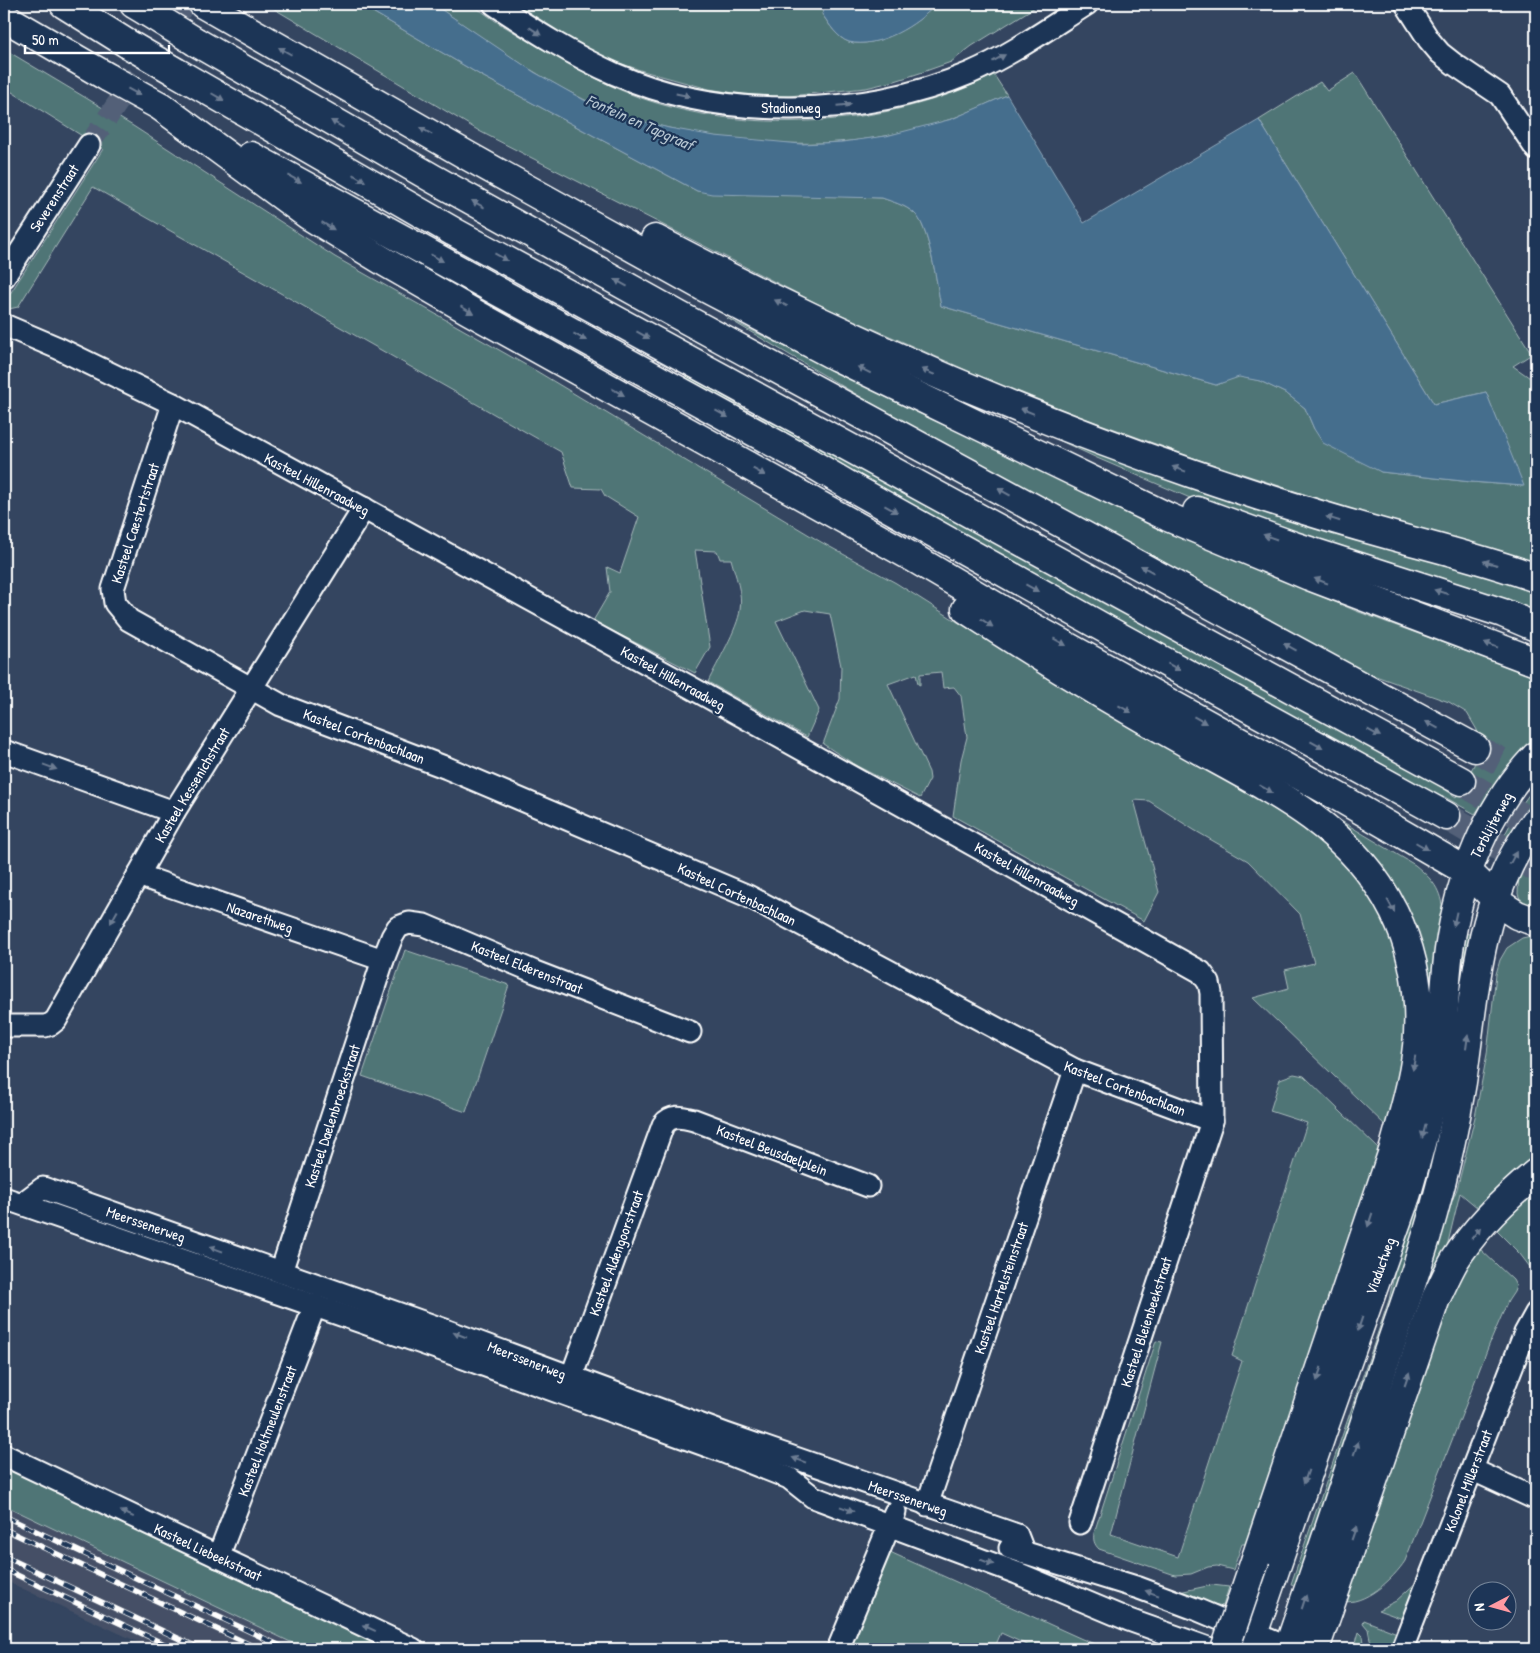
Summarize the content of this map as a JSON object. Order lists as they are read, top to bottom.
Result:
{
  "streets": {
    "main road": ["Terblijterweg", "Viaductweg"],
    "street": [
      "Stadionweg",
      "Severenstraat",
      "Kasteel Hillenraadweg",
      "Kasteel Caestertstraat",
      "Kasteel Cortenbachlaan",
      "Kasteel Kessenichstraat",
      "Nazarethweg",
      "Kasteel Elderenstraat",
      "Kasteel Daelenbroeckstraat",
      "Kasteel Beusdaelplein",
      "Meerssenerweg",
      "Kasteel Aldengoorstraat",
      "Kasteel Hartelsteinstraat",
      "Kasteel Bleienbeekstraat",
      "Kasteel Holtmeulenstraat",
      "Kolonel Millerstraat",
      "Kasteel Liebeekstraat"
    ]
  },
  "crossings": [
    ["Kasteel Hillenraadweg", "Kasteel Caestertstraat"],
    ["Kasteel Hillenraadweg", "Kasteel Cortenbachlaan"],
    ["Kasteel Hillenraadweg", "Kasteel Kessenichstraat"],
    ["Kasteel Hillenraadweg", "Kasteel Bleienbeekstraat"],
    ["Kasteel Caestertstraat", "Kasteel Cortenbachlaan"],
    ["Kasteel Caestertstraat", "Kasteel Kessenichstraat"],
    ["Kasteel Cortenbachlaan", "Kasteel Kessenichstraat"],
    ["Kasteel Cortenbachlaan", "Kasteel Hartelsteinstraat"],
    ["Kasteel Cortenbachlaan", "Kasteel Bleienbeekstraat"],
    ["Kasteel Kessenichstraat", "Nazarethweg"],
    ["Terblijterweg", "Viaductweg"],
    ["Nazarethweg", "Kasteel Elderenstraat"],
    ["Nazarethweg", "Kasteel Daelenbroeckstraat"],
    ["Kasteel Elderenstraat", "Kasteel Daelenbroeckstraat"],
    ["Kasteel Daelenbroeckstraat", "Meerssenerweg"],
    ["Kasteel Beusdaelplein", "Kasteel Aldengoorstraat"],
    ["Meerssenerweg", "Kasteel Aldengoorstraat"],
    ["Meerssenerweg", "Viaductweg"],
    ["Meerssenerweg", "Kasteel Hartelsteinstraat"],
    ["Meerssenerweg", "Kasteel Holtmeulenstraat"],
    ["Kasteel Holtmeulenstraat", "Kasteel Liebeekstraat"]
  ],
  "one_way": ["Stadionweg", "Kasteel Liebeekstraat"],
  "water": ["Fontein en Tapgraaf"],
  "scale_bar": "50 m",
  "north": "left"
}
